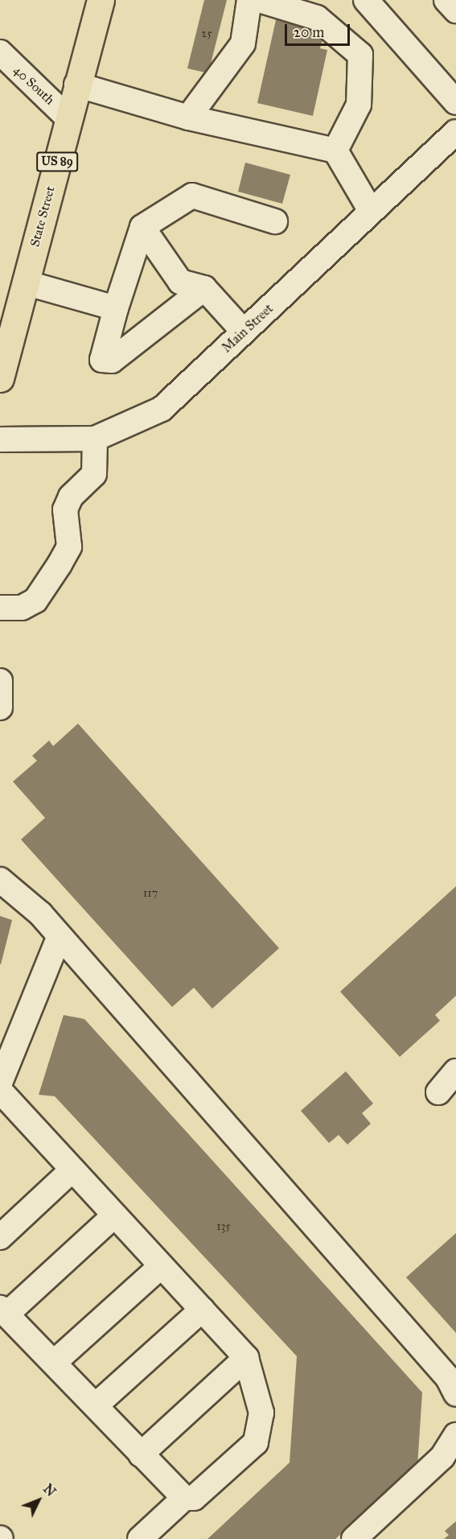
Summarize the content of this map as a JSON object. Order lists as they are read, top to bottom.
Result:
{
  "streets": {
    "main road": ["US 89", "State Street"],
    "street": ["40 South", "Main Street"]
  },
  "crossings": [
    ["40 South", "State Street"]
  ],
  "house_numbers": ["25", "117", "135"],
  "scale_bar": "20 m",
  "north": "top right"
}
